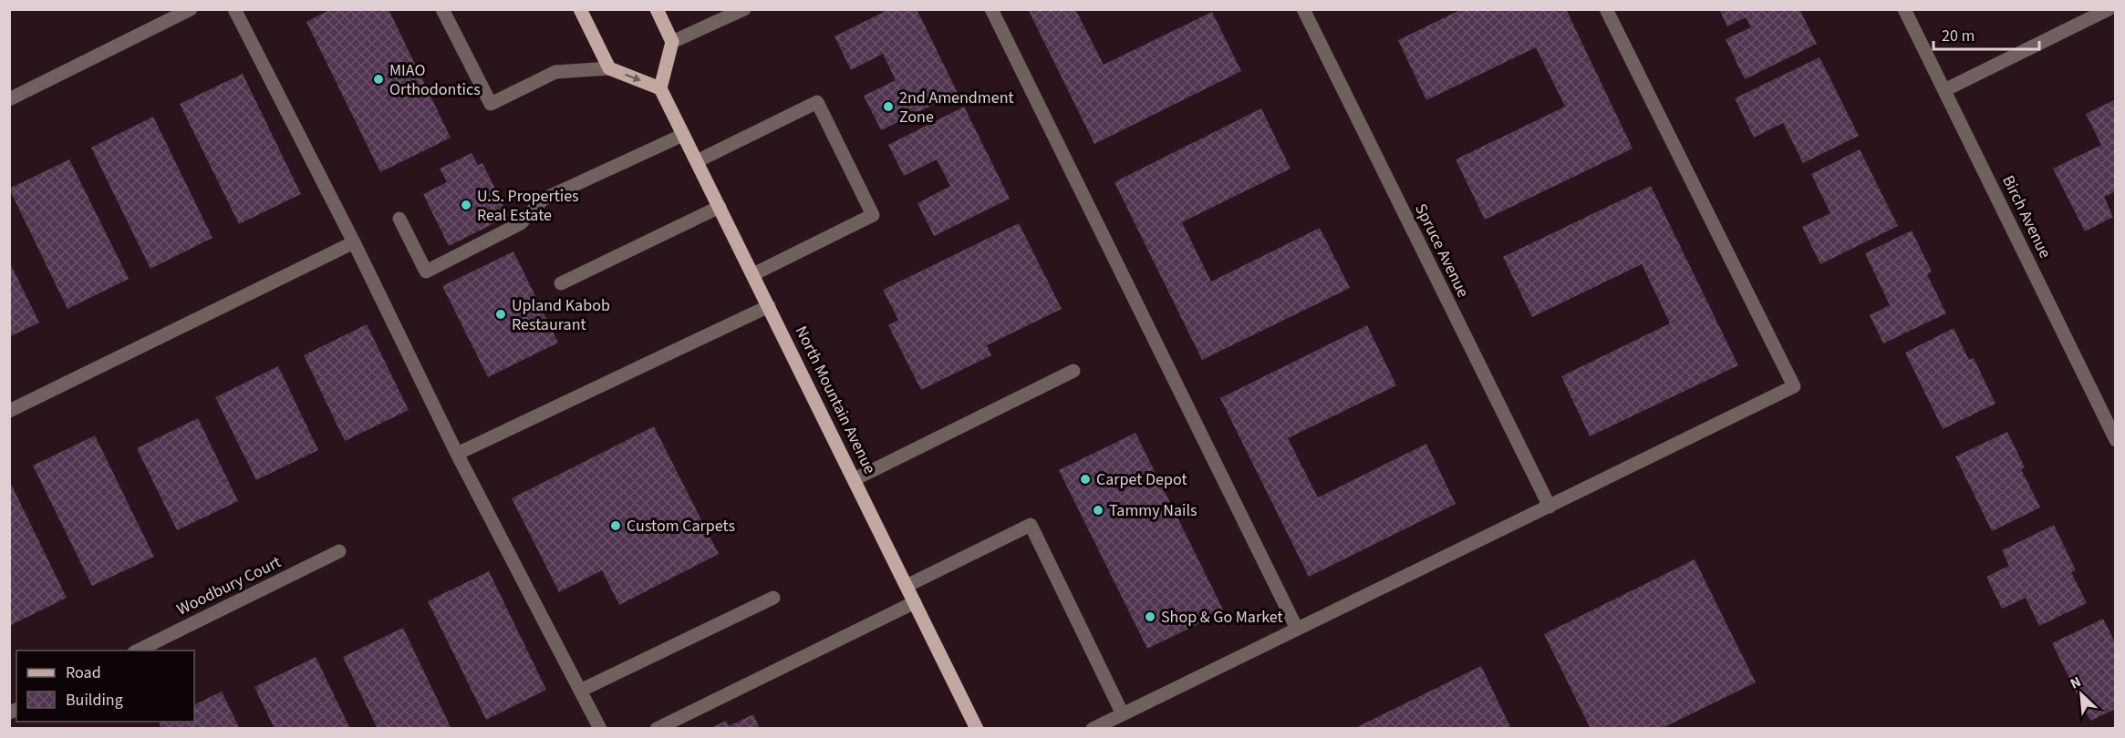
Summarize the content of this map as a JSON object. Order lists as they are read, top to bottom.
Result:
{
  "streets": {
    "main road": ["North Mountain Avenue"],
    "street": ["Birch Avenue", "Spruce Avenue", "Woodbury Court"]
  },
  "places": [
    "MIAO Orthodontics",
    "2nd Amendment Zone",
    "U.S. Properties Real Estate",
    "Upland Kabob Restaurant",
    "Carpet Depot",
    "Tammy Nails",
    "Custom Carpets",
    "Shop & Go Market"
  ],
  "legend": ["Road", "Building"],
  "scale_bar": "20 m",
  "north": "top left"
}
